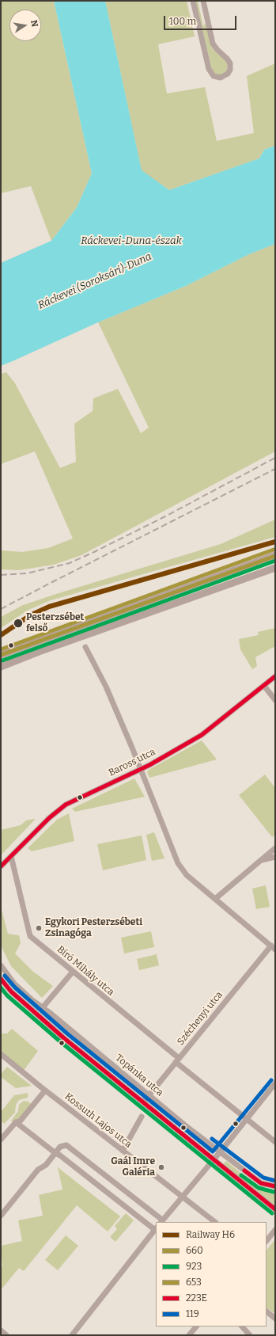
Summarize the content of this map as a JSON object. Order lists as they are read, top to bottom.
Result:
{
  "streets": {
    "street": [
      "Baross utca",
      "Bíró Mihály utca",
      "Széchenyi utca",
      "Topánka utca",
      "Kossuth Lajos utca"
    ]
  },
  "crossings": [
    ["Baross utca", "Bíró Mihály utca"],
    ["Bíró Mihály utca", "Széchenyi utca"],
    ["Széchenyi utca", "Topánka utca"]
  ],
  "water": ["Ráckevei-Duna-észak", "Ráckevei (Soroksári)-Duna"],
  "places": ["Pesterzsébet felső", "Egykori Pesterzsébeti Zsinagóga", "Gaál Imre Galéria"],
  "lines": [
    "rail line H6",
    "transit line 653",
    "transit line 660",
    "transit line 923",
    "transit line 223E",
    "transit line 119"
  ],
  "legend": [
    "Railway H6",
    "660",
    "923",
    "653",
    "223E",
    "119"
  ],
  "scale_bar": "100 m",
  "north": "right"
}
